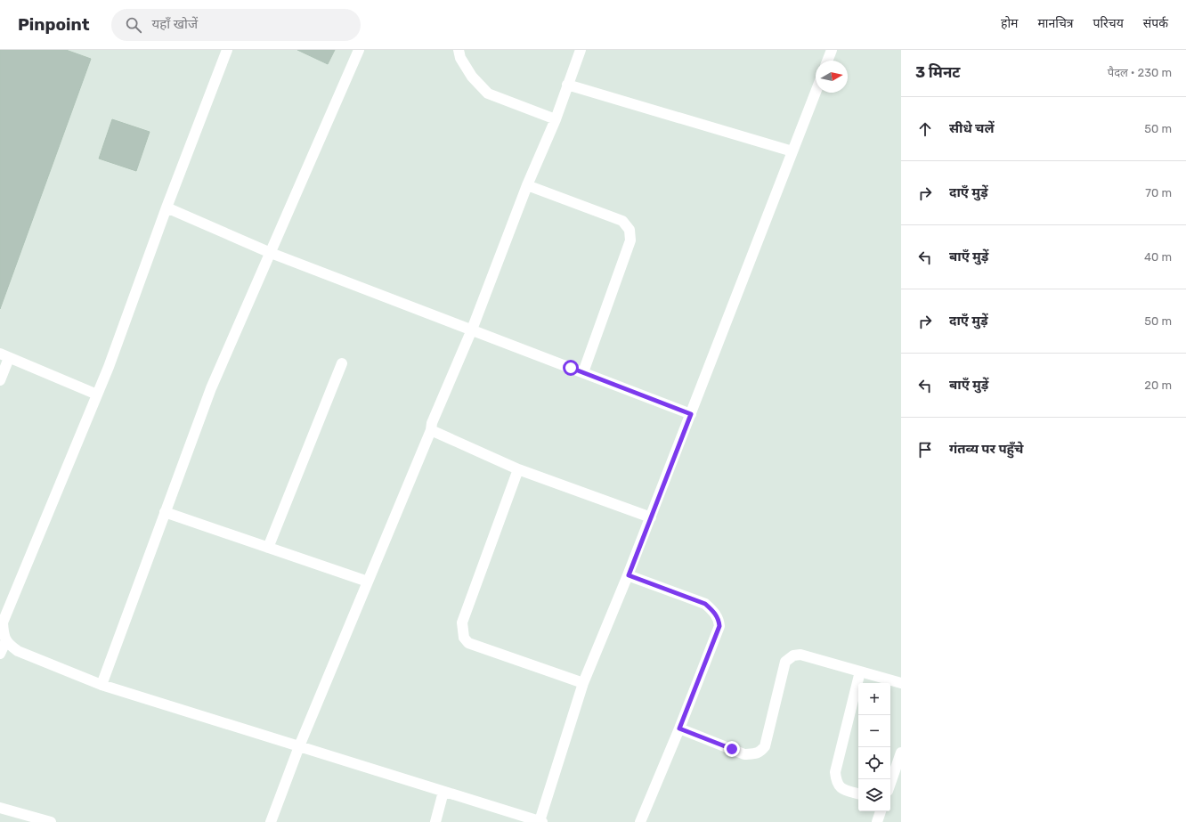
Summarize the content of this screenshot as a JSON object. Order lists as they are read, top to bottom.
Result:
{
  "north": "right",
  "page": {
    "header": "Pinpoint",
    "search": "यहाँ खोजें",
    "nav": [
      "होम",
      "मानचित्र",
      "परिचय",
      "संपर्क"
    ],
    "heading": ["3 मिनट", "पैदल · 230 m"],
    "list": [
      ["सीधे चलें", "50 m"],
      ["दाएँ मुड़ें", "70 m"],
      ["बाएँ मुड़ें", "40 m"],
      ["दाएँ मुड़ें", "50 m"],
      ["बाएँ मुड़ें", "20 m"],
      "गंतव्य पर पहुँचे"
    ],
    "map_buttons": ["+", "−"]
  }
}
